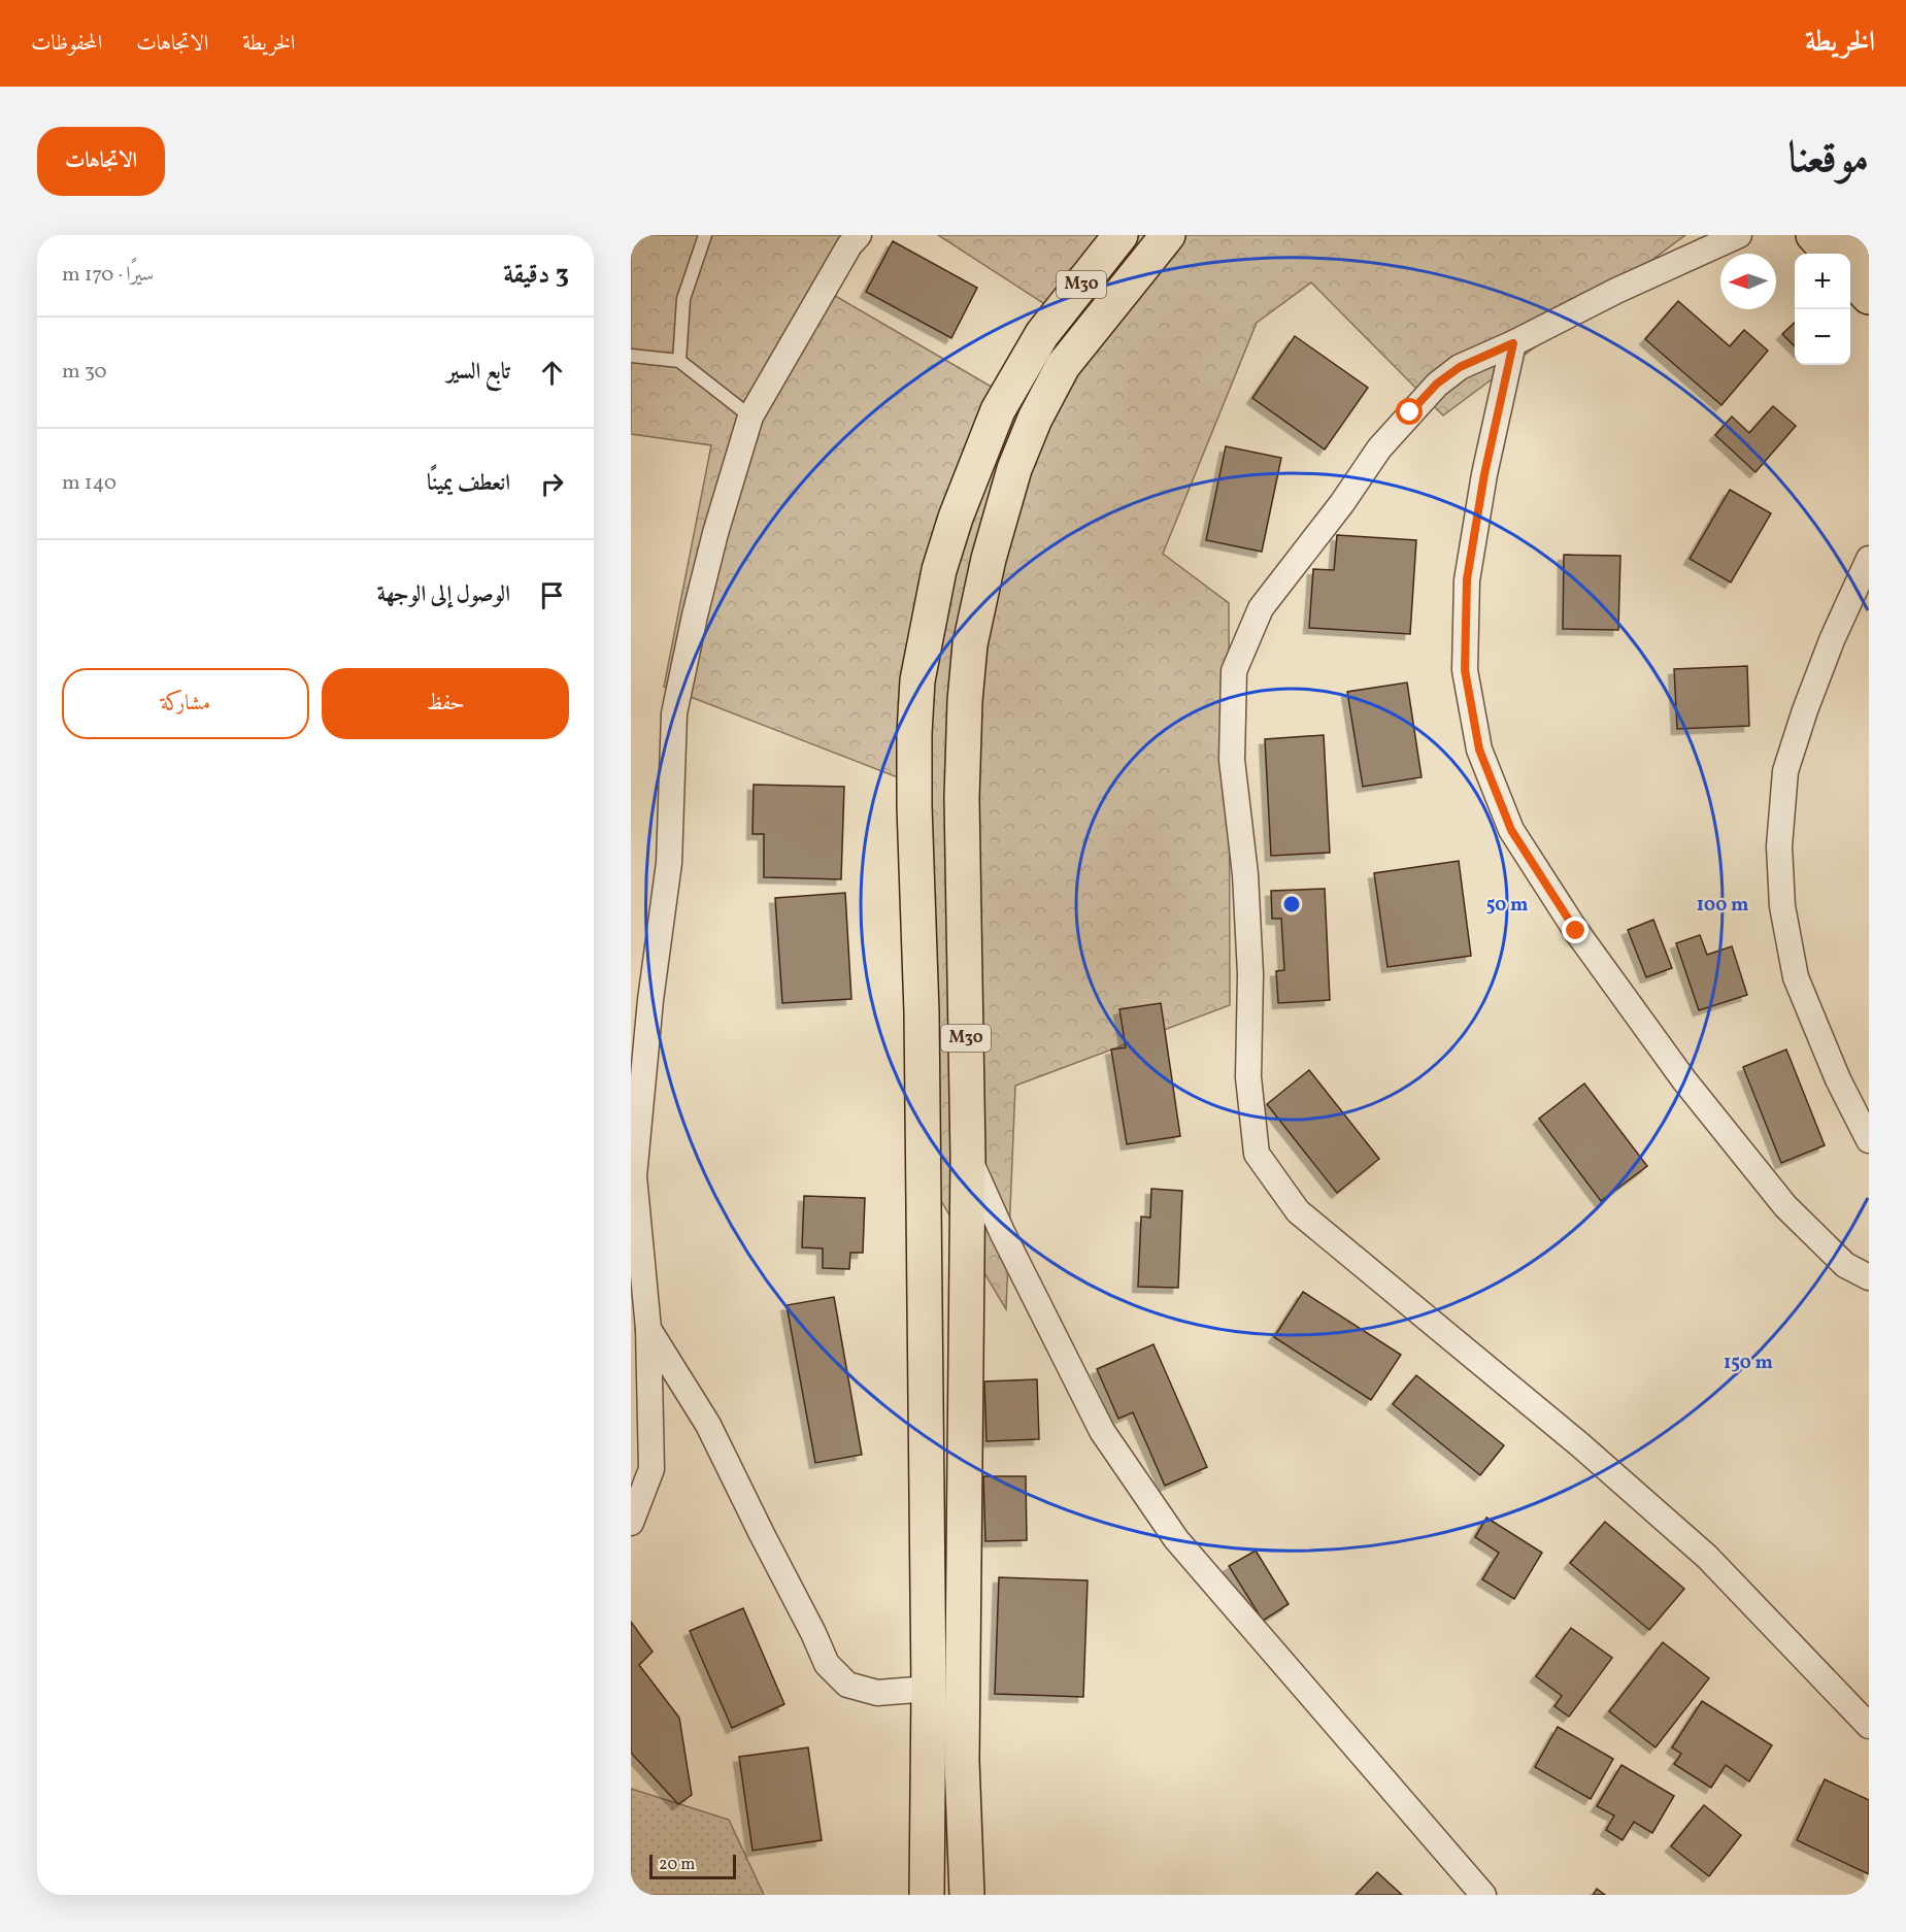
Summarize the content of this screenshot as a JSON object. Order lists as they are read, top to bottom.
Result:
{
  "streets": {
    "highway": ["M30"]
  },
  "scale_bar": "20 m",
  "north": "left",
  "page": {
    "header": "الخريطة",
    "nav": ["الخريطة", "الاتجاهات", "المحفوظات"],
    "title": "موقعنا",
    "buttons": [
      "الاتجاهات",
      ["حفظ", "مشاركة"]
    ],
    "heading": ["3 دقيقة", "سيرًا · 170 m"],
    "map_buttons": ["+", "−"],
    "list": [
      ["تابع السير", "30 m"],
      ["انعطف يمينًا", "140 m"],
      "الوصول إلى الوجهة"
    ],
    "scale": "20 m"
  },
  "rings": ["50 m", "100 m", "150 m"]
}
